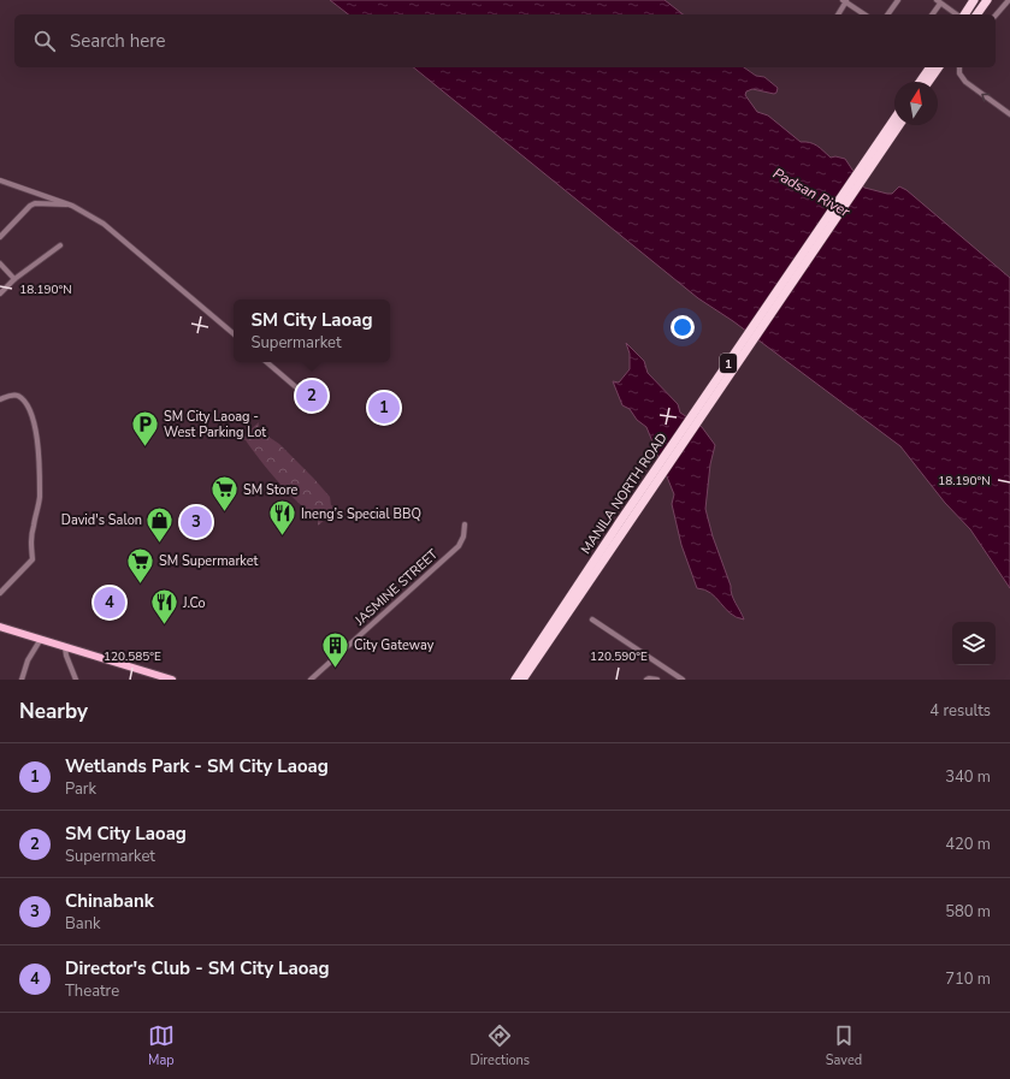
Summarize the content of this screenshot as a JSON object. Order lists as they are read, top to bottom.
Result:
{
  "streets": {
    "highway": ["1", "MANILA NORTH ROAD"],
    "street": ["JASMINE STREET"]
  },
  "water": ["Padsan River"],
  "places": {
    "parking": ["SM City Laoag - West Parking Lot"],
    "supermarket": ["SM Store", "SM Supermarket"],
    "restaurant": ["Ineng’s Special BBQ", "J.Co"],
    "shop": ["David's Salon"],
    "building": ["City Gateway"]
  },
  "north": "top",
  "page": {
    "search": "Search here",
    "popup": ["SM City Laoag", "Supermarket"],
    "pins": [
      "2",
      "1",
      "3",
      "4"
    ],
    "heading": ["Nearby", "4 results"],
    "list": [
      {
        "mark": "1",
        "name": "Wetlands Park - SM City Laoag",
        "note": "Park",
        "value": "340 m"
      },
      {
        "mark": "2",
        "name": "SM City Laoag",
        "note": "Supermarket",
        "value": "420 m"
      },
      {
        "mark": "3",
        "name": "Chinabank",
        "note": "Bank",
        "value": "580 m"
      },
      {
        "mark": "4",
        "name": "Director's Club - SM City Laoag",
        "note": "Theatre",
        "value": "710 m"
      }
    ],
    "nav": ["Map", "Directions", "Saved"]
  },
  "coordinates": ["18.190°N", "120.585°E", "120.590°E"]
}
